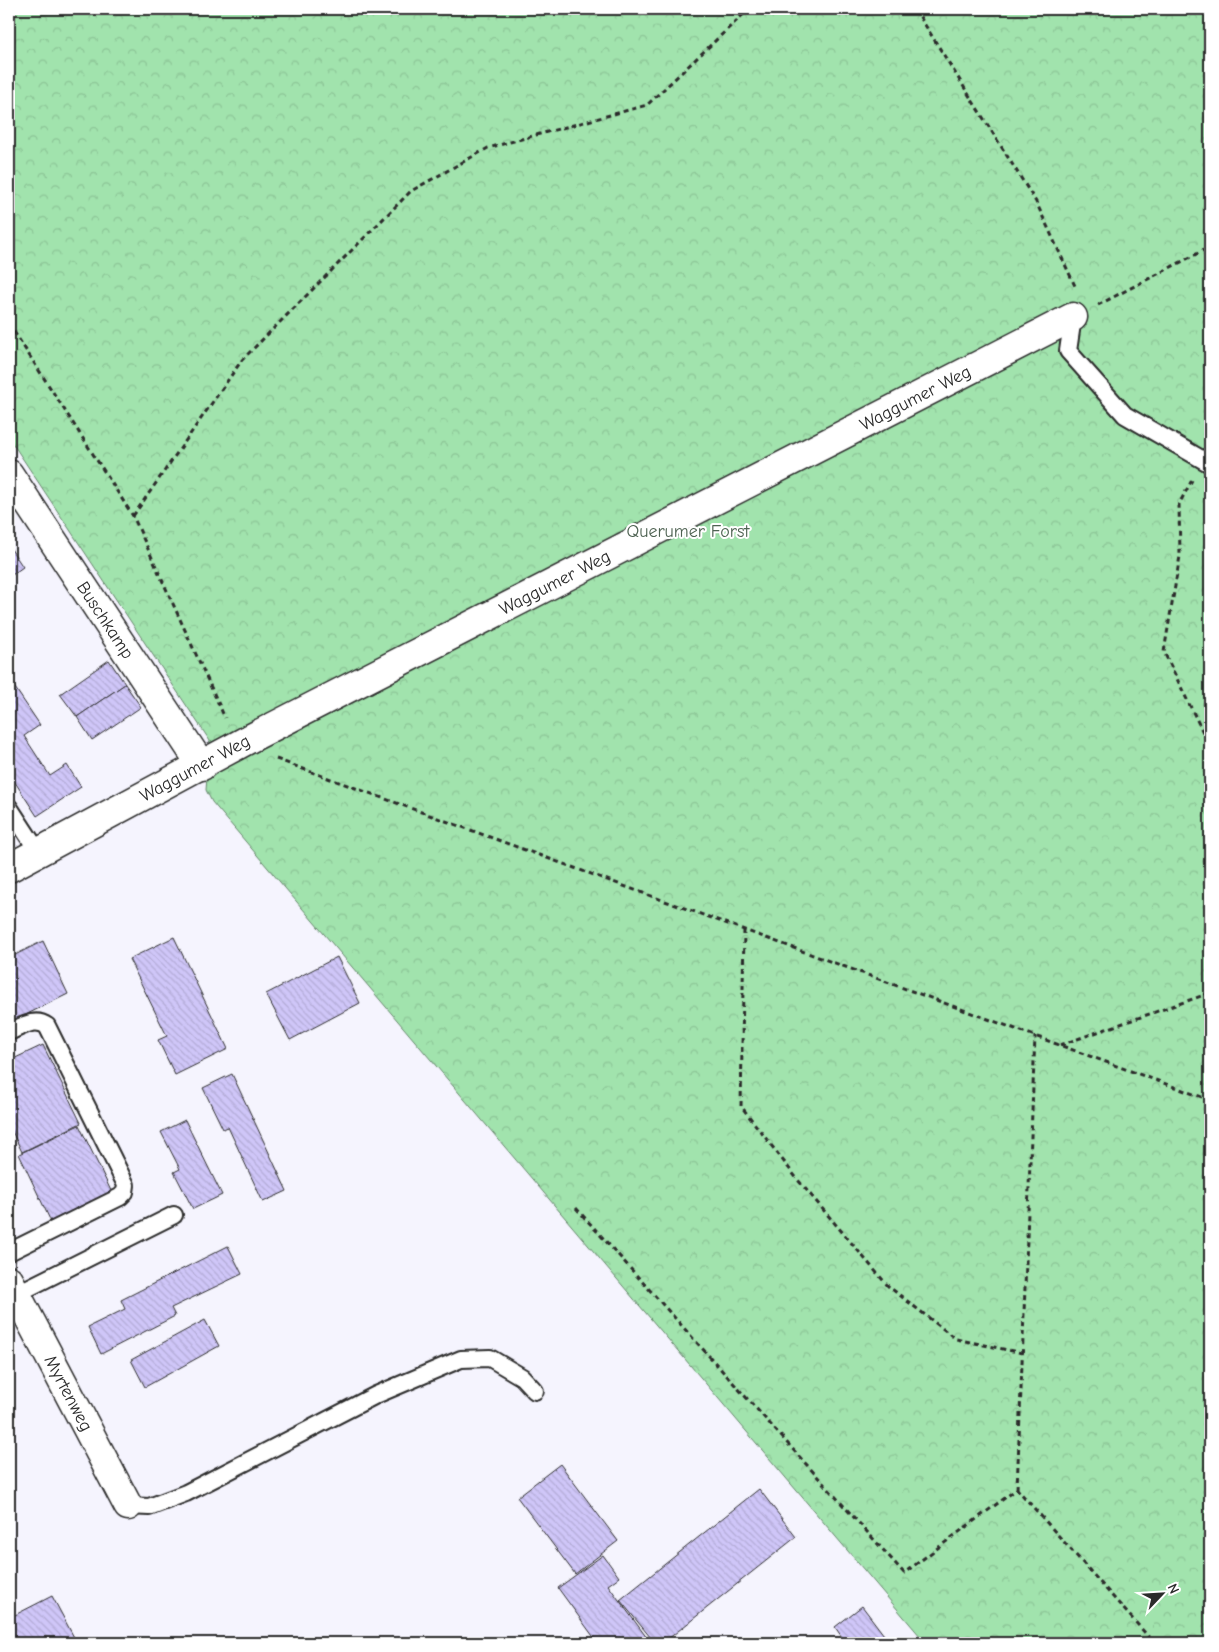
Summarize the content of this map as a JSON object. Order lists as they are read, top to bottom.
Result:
{
  "streets": {
    "street": ["Waggumer Weg", "Buschkamp", "Myrtenweg"]
  },
  "crossings": [
    ["Waggumer Weg", "Buschkamp"]
  ],
  "parks": ["Querumer Forst"],
  "north": "top right"
}
